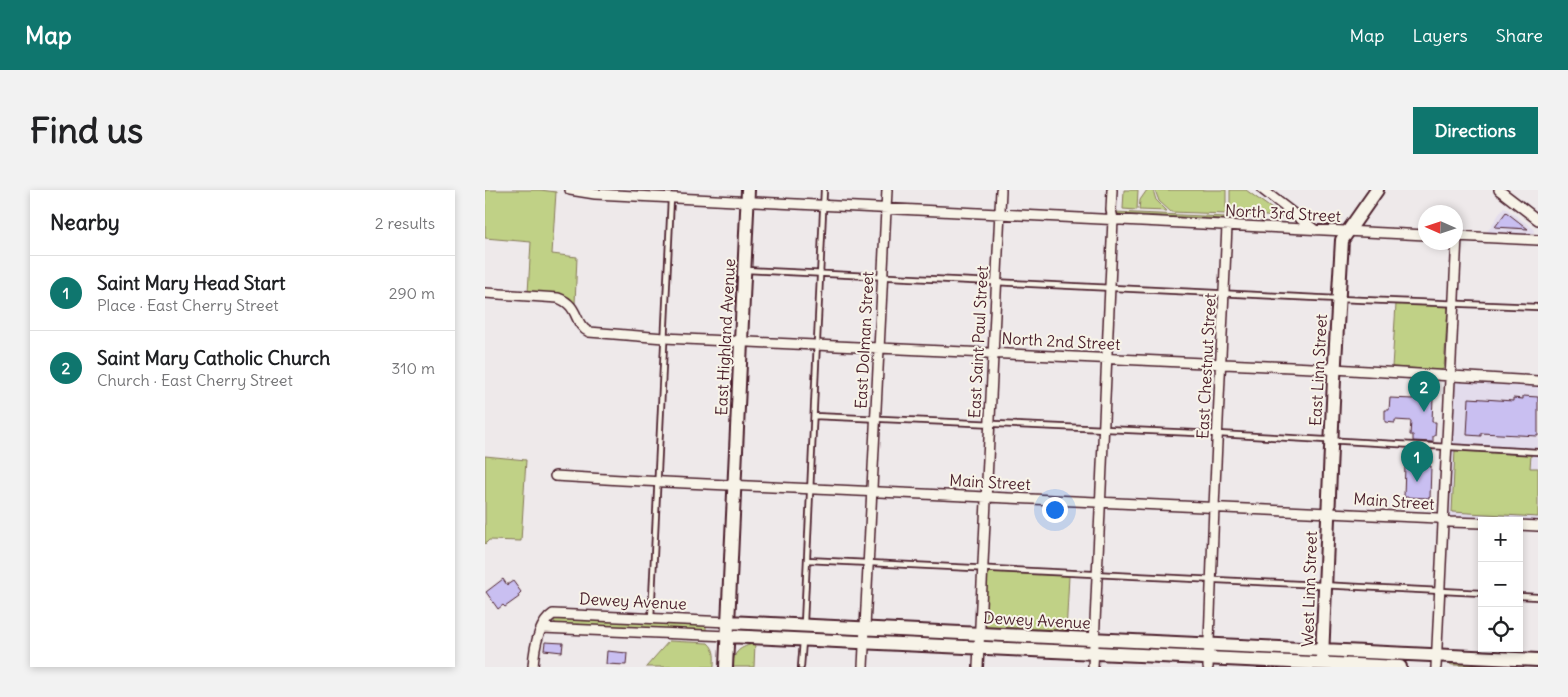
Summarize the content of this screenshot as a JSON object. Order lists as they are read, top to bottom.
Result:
{
  "streets": {
    "street": [
      "North 3rd Street",
      "East Highland Avenue",
      "East Dolman Street",
      "North 2nd Street",
      "East Saint Paul Street",
      "East Chestnut Street",
      "East Linn Street",
      "Main Street",
      "West Linn Street",
      "Dewey Avenue"
    ]
  },
  "crossings": [
    ["North 3rd Street", "East Highland Avenue"],
    ["North 3rd Street", "East Dolman Street"],
    ["North 3rd Street", "East Saint Paul Street"],
    ["North 3rd Street", "East Chestnut Street"],
    ["North 3rd Street", "East Linn Street"],
    ["East Highland Avenue", "North 2nd Street"],
    ["East Highland Avenue", "Main Street"],
    ["East Highland Avenue", "Dewey Avenue"],
    ["East Dolman Street", "North 2nd Street"],
    ["East Dolman Street", "Main Street"],
    ["East Dolman Street", "Dewey Avenue"],
    ["North 2nd Street", "East Saint Paul Street"],
    ["North 2nd Street", "East Chestnut Street"],
    ["North 2nd Street", "East Linn Street"],
    ["East Saint Paul Street", "Main Street"],
    ["East Saint Paul Street", "Dewey Avenue"],
    ["East Chestnut Street", "Main Street"],
    ["East Chestnut Street", "Dewey Avenue"],
    ["East Linn Street", "Main Street"],
    ["East Linn Street", "West Linn Street"],
    ["Main Street", "West Linn Street"],
    ["West Linn Street", "Dewey Avenue"]
  ],
  "north": "left",
  "page": {
    "header": "Map",
    "nav": ["Map", "Layers", "Share"],
    "buttons": "Directions",
    "title": "Find us",
    "heading": ["Nearby", "2 results"],
    "list": [
      {
        "mark": "1",
        "name": "Saint Mary Head Start",
        "note": "Place · East Cherry Street",
        "value": "290 m"
      },
      {
        "mark": "2",
        "name": "Saint Mary Catholic Church",
        "note": "Church · East Cherry Street",
        "value": "310 m"
      }
    ],
    "pins": ["2", "1"],
    "map_buttons": ["+", "−"]
  }
}
